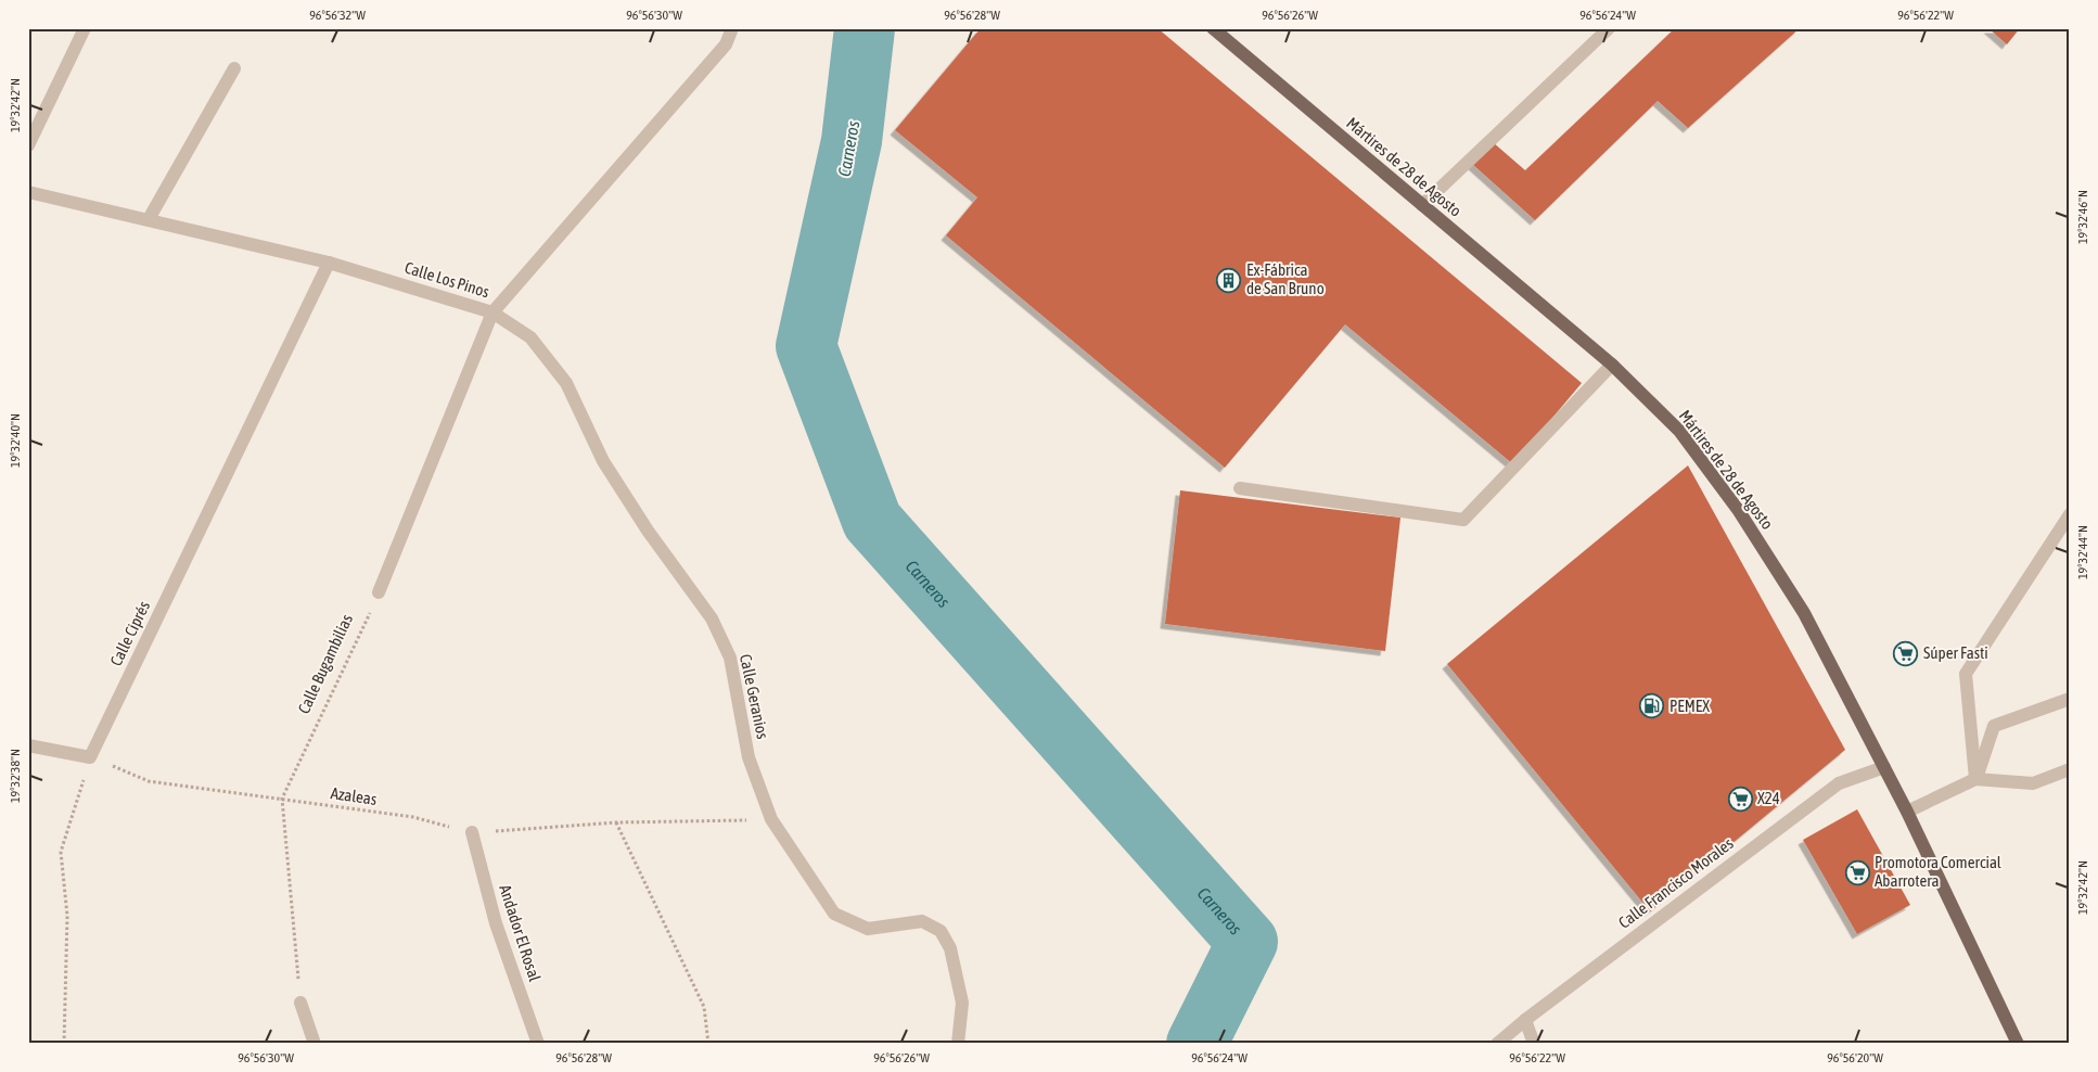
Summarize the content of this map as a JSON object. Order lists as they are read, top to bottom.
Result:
{
  "streets": {
    "main road": ["Mártires de 28 de Agosto"],
    "street": [
      "Calle Los Pinos",
      "Calle Ciprés",
      "Calle Geranios",
      "Calle Francisco Morales",
      "Andador El Rosal"
    ],
    "path": ["Calle Bugambilias", "Azaleas"]
  },
  "crossings": [
    ["Mártires de 28 de Agosto", "Calle Francisco Morales"],
    ["Calle Los Pinos", "Calle Ciprés"],
    ["Calle Los Pinos", "Calle Geranios"],
    ["Calle Ciprés", "Azaleas"],
    ["Calle Bugambilias", "Azaleas"],
    ["Calle Geranios", "Azaleas"],
    ["Azaleas", "Andador El Rosal"]
  ],
  "water": ["Carneros"],
  "places": {
    "building": ["Ex-Fábrica de San Bruno"],
    "supermarket": ["Súper Fasti", "X24", "Promotora Comercial Abarrotera"],
    "fuel station": ["PEMEX"]
  },
  "coordinates": [
    "96°56'32\"W",
    "96°56'30\"W",
    "96°56'28\"W",
    "96°56'26\"W",
    "96°56'24\"W",
    "96°56'22\"W",
    "19°32'42\"N",
    "19°32'46\"N",
    "19°32'40\"N",
    "19°32'44\"N",
    "19°32'38\"N",
    "96°56'20\"W"
  ]
}
